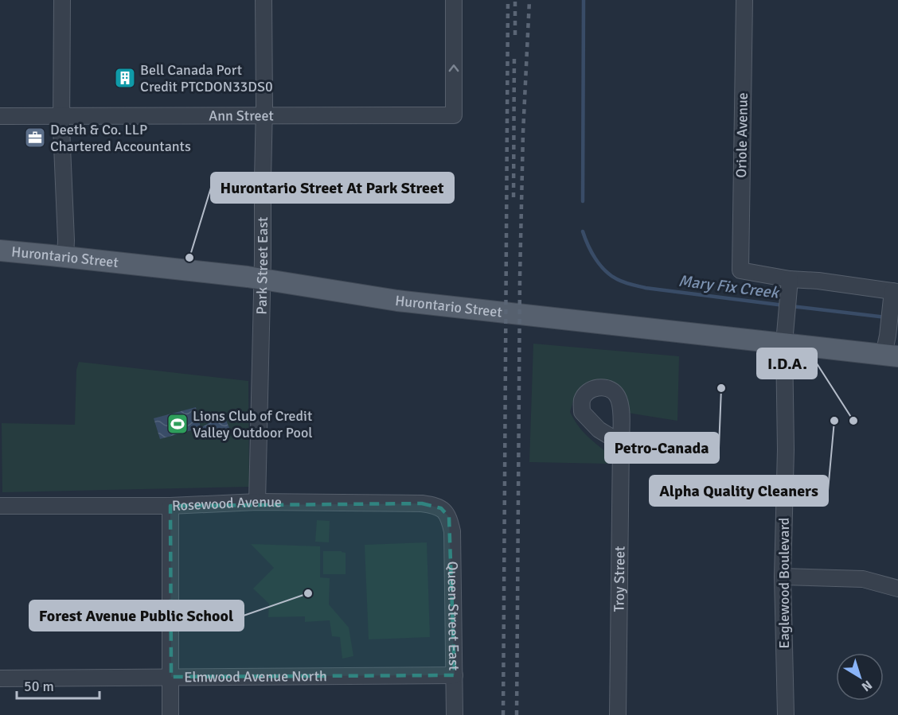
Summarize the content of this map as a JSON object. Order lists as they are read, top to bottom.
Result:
{
  "streets": {
    "main road": ["Hurontario Street"],
    "street": [
      "Ann Street",
      "Oriole Avenue",
      "Park Street East",
      "Rosewood Avenue",
      "Troy Street",
      "Eaglewood Boulevard",
      "Queen Street East",
      "Elmwood Avenue North"
    ]
  },
  "crossings": [
    ["Ann Street", "Park Street East"],
    ["Oriole Avenue", "Eaglewood Boulevard"],
    ["Hurontario Street", "Park Street East"],
    ["Hurontario Street", "Eaglewood Boulevard"],
    ["Park Street East", "Rosewood Avenue"],
    ["Rosewood Avenue", "Queen Street East"],
    ["Queen Street East", "Elmwood Avenue North"]
  ],
  "water": ["Mary Fix Creek"],
  "places": {
    "building": ["Bell Canada Port Credit PTCDON33DS0"],
    "office": ["Deeth & Co. LLP Chartered Accountants"],
    "other": [
      "Hurontario Street At Park Street",
      "Petro-Canada",
      "Alpha Quality Cleaners",
      "I.D.A.",
      "Forest Avenue Public School"
    ],
    "sports": ["Lions Club of Credit Valley Outdoor Pool"]
  },
  "scale_bar": "50 m",
  "north": "bottom right"
}
